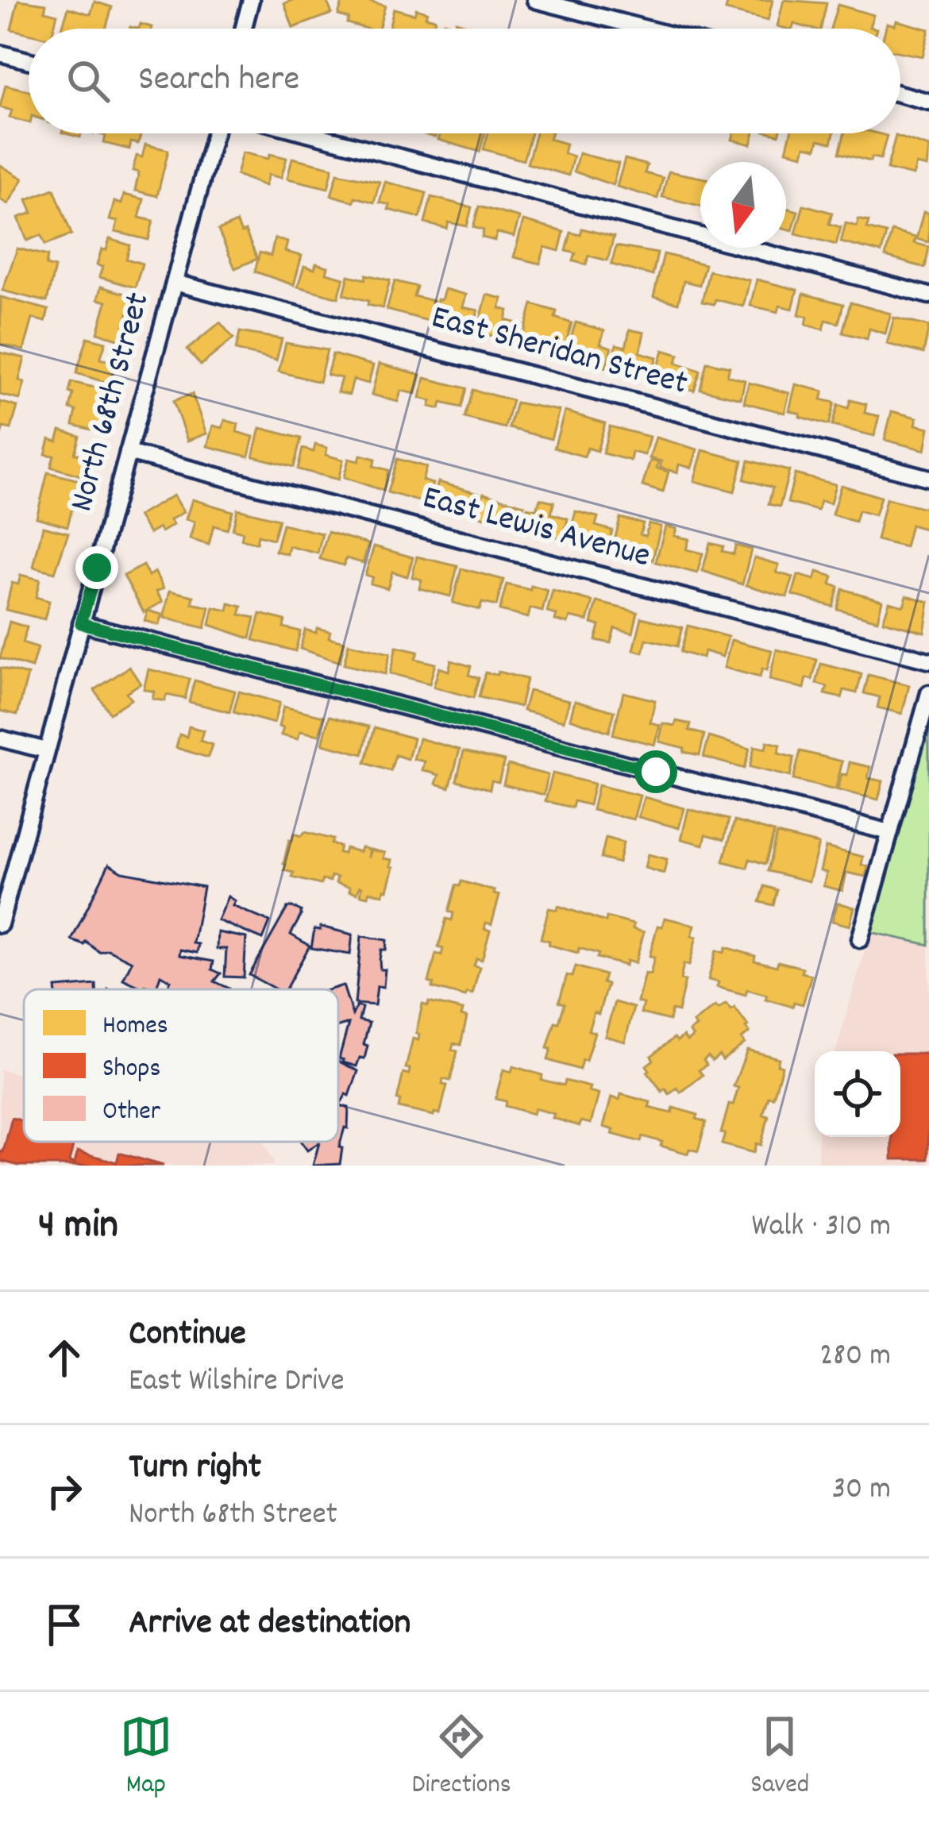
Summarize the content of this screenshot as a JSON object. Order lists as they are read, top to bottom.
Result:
{
  "streets": {
    "street": ["East Sheridan Street", "North 68th Street", "East Lewis Avenue"]
  },
  "crossings": [
    ["East Sheridan Street", "North 68th Street"],
    ["North 68th Street", "East Lewis Avenue"]
  ],
  "legend": ["Homes", "Shops", "Other"],
  "north": "bottom",
  "page": {
    "search": "Search here",
    "heading": ["4 min", "Walk · 310 m"],
    "list": [
      ["Continue", "East Wilshire Drive", "280 m"],
      ["Turn right", "North 68th Street", "30 m"],
      "Arrive at destination"
    ],
    "nav": ["Map", "Directions", "Saved"]
  }
}
